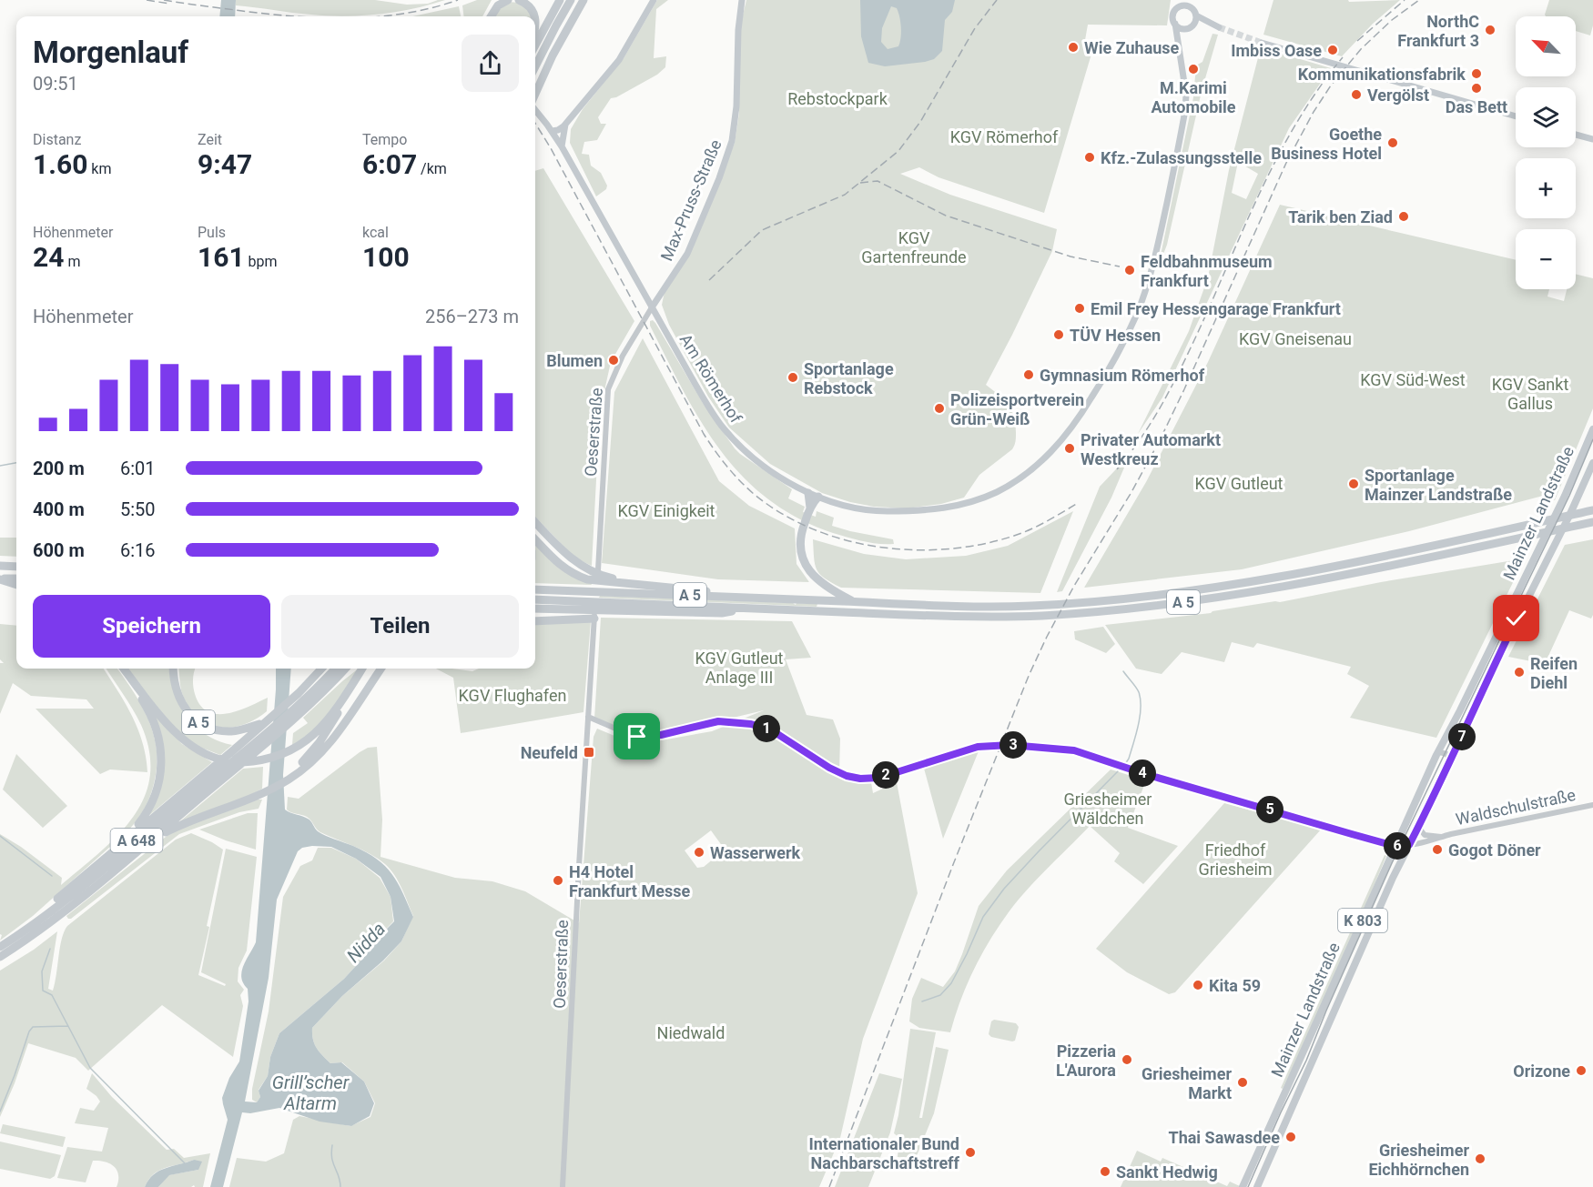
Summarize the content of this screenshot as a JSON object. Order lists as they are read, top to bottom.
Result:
{
  "streets": {
    "highway": ["A 5", "A 648"],
    "main road": [
      "Max-Pruss-Straße",
      "Am Römerhof",
      "Mainzer Landstraße",
      "K 803"
    ],
    "street": ["Oeserstraße", "Waldschulstraße"]
  },
  "crossings": [
    ["Max-Pruss-Straße", "Am Römerhof"],
    ["Max-Pruss-Straße", "Oeserstraße"],
    ["Am Römerhof", "Oeserstraße"],
    ["Oeserstraße", "Waldschulstraße"],
    ["Mainzer Landstraße", "Waldschulstraße"],
    ["A 5", "A 648"]
  ],
  "water": ["Nidda", "Grill’scher Altarm"],
  "parks": [
    "Rebstockpark",
    "KGV Römerhof",
    "KGV Gartenfreunde",
    "KGV Gneisenau",
    "KGV Süd-West",
    "KGV Sankt Gallus",
    "KGV Gutleut",
    "KGV Einigkeit",
    "KGV Gutleut Anlage III",
    "KGV Flughafen",
    "Griesheimer Wäldchen",
    "Friedhof Griesheim",
    "Niedwald"
  ],
  "places": {
    "other": [
      "NorthC Frankfurt 3",
      "Wie Zuhause",
      "Imbiss Oase",
      "M.Karimi Automobile",
      "Kommunikationsfabrik",
      "Das Bett",
      "Vergölst",
      "Goethe Business Hotel",
      "Kfz.-Zulassungsstelle",
      "Tarik ben Ziad",
      "Feldbahnmuseum Frankfurt",
      "Emil Frey Hessengarage Frankfurt",
      "TÜV Hessen",
      "Blumen",
      "Gymnasium Römerhof",
      "Sportanlage Rebstock",
      "Polizeisportverein Grün-Weiß",
      "Privater Automarkt Westkreuz",
      "Sportanlage Mainzer Landstraße",
      "Reifen Diehl",
      "Gogot Döner",
      "Wasserwerk",
      "H4 Hotel Frankfurt Messe",
      "Kita 59",
      "Pizzeria L'Aurora",
      "Orizone",
      "Griesheimer Markt",
      "Thai Sawasdee",
      "Internationaler Bund Nachbarschaftstreff",
      "Griesheimer Eichhörnchen",
      "Sankt Hedwig"
    ],
    "transit": ["Neufeld"]
  },
  "north": "top left",
  "page": {
    "map_buttons": ["+", "−"],
    "heading": ["Morgenlauf", "09:51"],
    "stats": [
      ["Distanz", "1.60 km"],
      ["Zeit", "9:47"],
      ["Tempo", "6:07 /km"],
      ["Höhenmeter", "24 m"],
      ["Puls", "161 bpm"],
      ["kcal", "100"]
    ],
    "chart": ["Höhenmeter", "256–273 m"],
    "list": [
      {
        "name": "200 m",
        "note": "6:01"
      },
      {
        "name": "400 m",
        "note": "5:50"
      },
      {
        "name": "600 m",
        "note": "6:16"
      }
    ],
    "buttons": ["Speichern", "Teilen"],
    "pins": [
      "1",
      "7",
      "3",
      "4",
      "2",
      "5",
      "6"
    ]
  }
}
